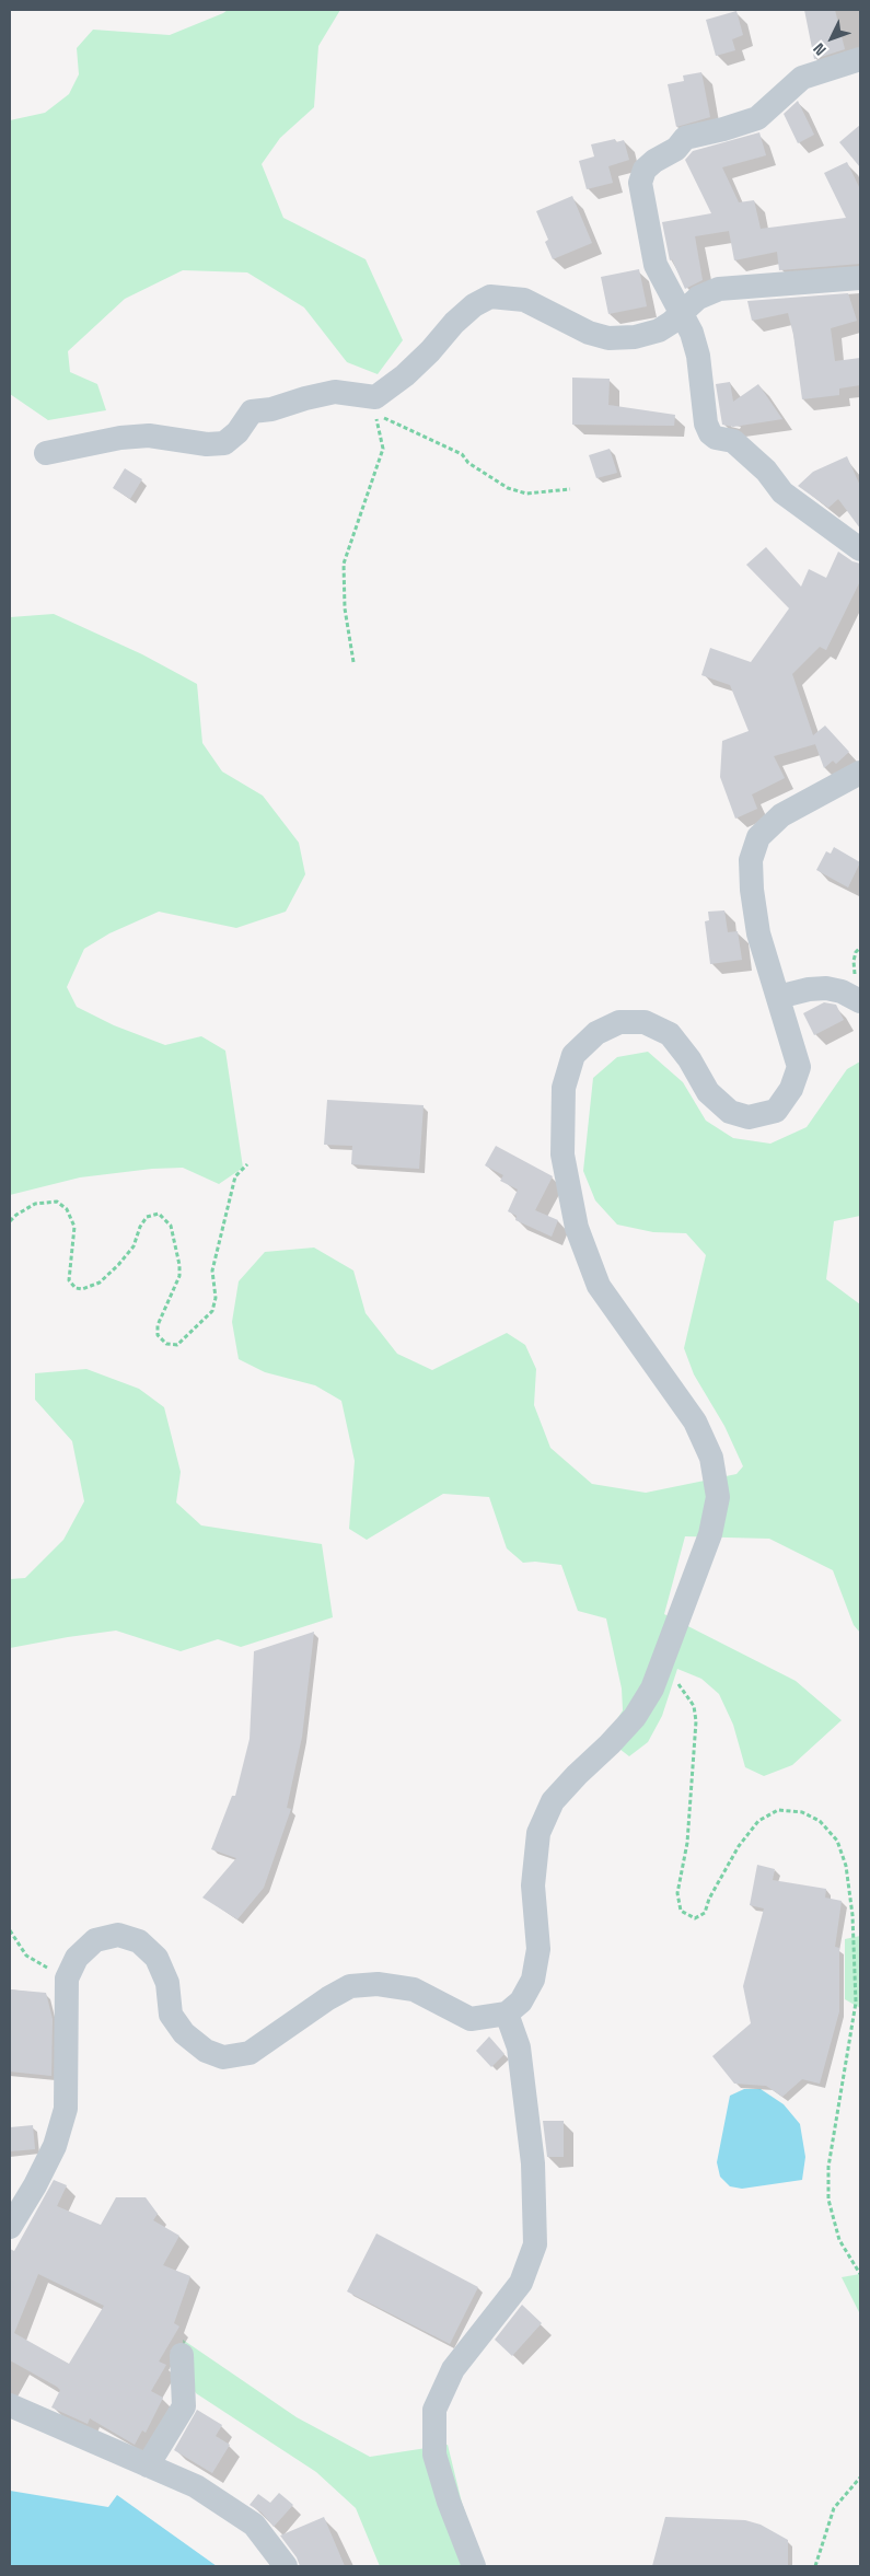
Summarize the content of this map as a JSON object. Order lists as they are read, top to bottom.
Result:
{
  "north": "bottom left"
}
